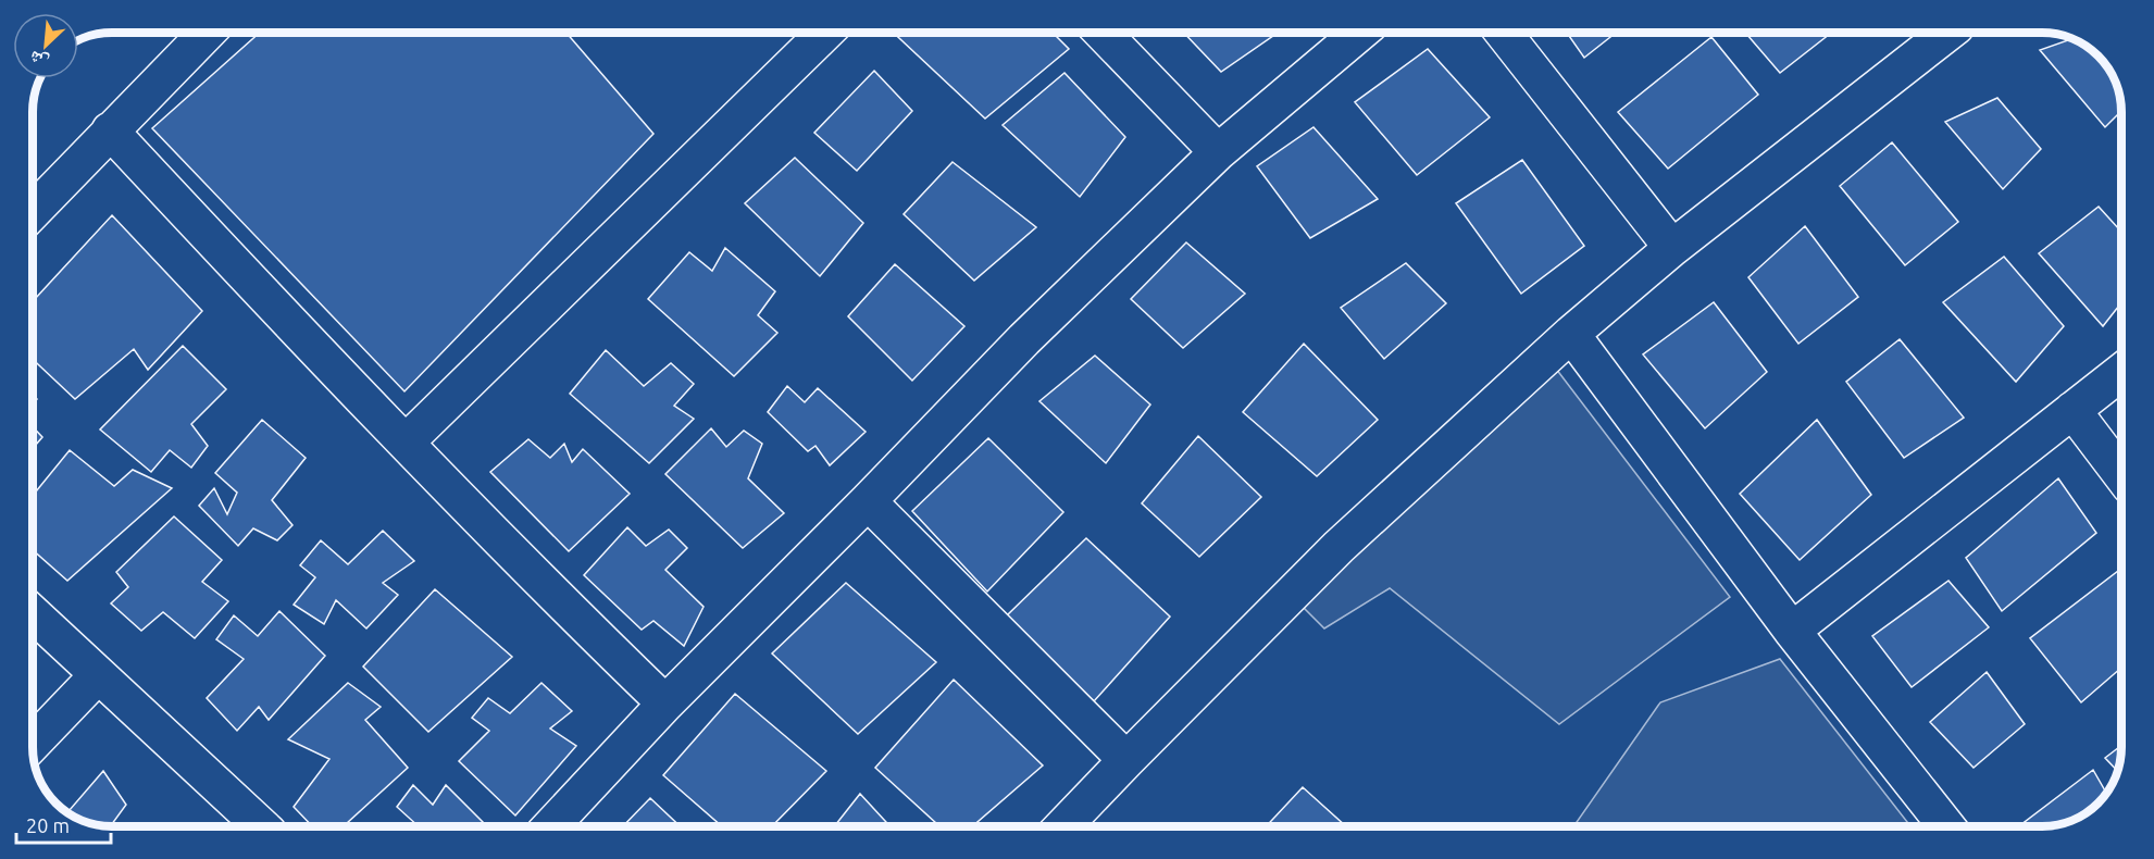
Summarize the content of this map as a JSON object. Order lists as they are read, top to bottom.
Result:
{
  "scale_bar": "20 m",
  "north": "bottom left"
}
